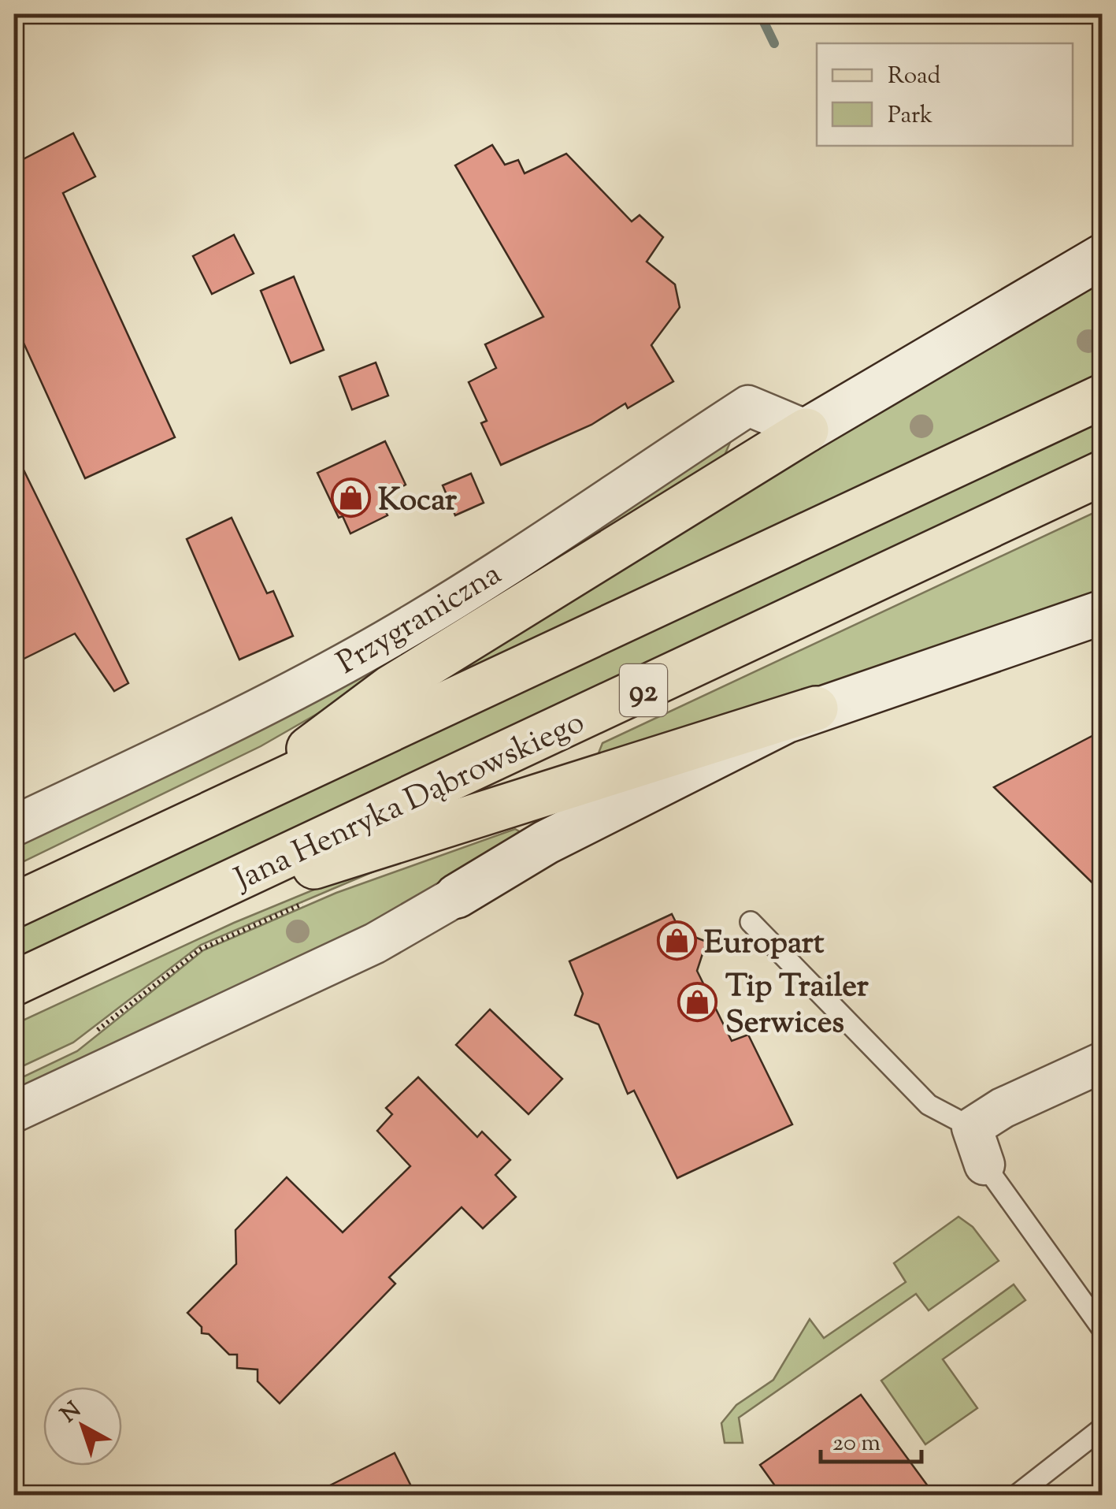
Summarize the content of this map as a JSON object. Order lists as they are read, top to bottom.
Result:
{
  "streets": {
    "main road": ["92", "Jana Henryka Dąbrowskiego"],
    "street": ["Przygraniczna"]
  },
  "places": {
    "shop": ["Kocar", "Europart", "Tip Trailer Serwices"]
  },
  "legend": ["Road", "Park"],
  "scale_bar": "20 m",
  "north": "top left"
}
